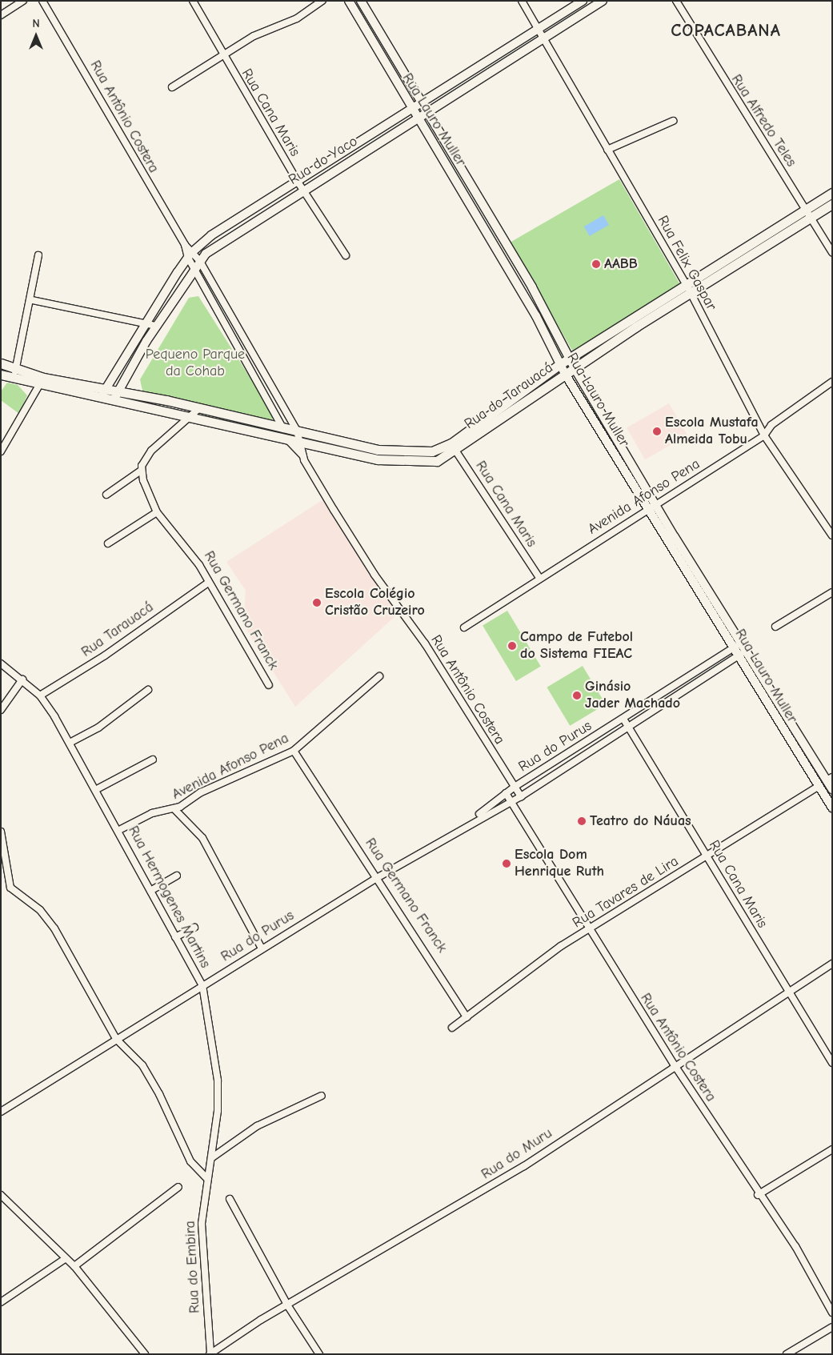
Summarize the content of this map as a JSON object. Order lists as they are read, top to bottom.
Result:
{
  "streets": {
    "main road": ["Rua do Tarauacá"],
    "street": [
      "Rua Cana Maris",
      "Rua Antônio Costera",
      "Rua Lauro Muller",
      "Rua Alfredo Teles",
      "Rua do Yaco",
      "Rua Felix Gaspar",
      "Avenida Afonso Pena",
      "Rua Germano Franck",
      "Rua Tarauacá",
      "Rua do Purus",
      "Rua Tavares de Lira",
      "Rua Hermogenes Martins",
      "Rua do Muru",
      "Rua do Embira"
    ]
  },
  "crossings": [
    ["Rua Cana Maris", "Rua do Yaco"],
    ["Rua Cana Maris", "Rua do Tarauacá"],
    ["Rua Cana Maris", "Avenida Afonso Pena"],
    ["Rua Cana Maris", "Rua do Purus"],
    ["Rua Cana Maris", "Rua Tavares de Lira"],
    ["Rua Cana Maris", "Rua do Muru"],
    ["Rua Antônio Costera", "Rua do Yaco"],
    ["Rua Antônio Costera", "Rua do Tarauacá"],
    ["Rua Antônio Costera", "Rua do Purus"],
    ["Rua Antônio Costera", "Rua Tavares de Lira"],
    ["Rua Antônio Costera", "Rua do Muru"],
    ["Rua Lauro Muller", "Rua do Yaco"],
    ["Rua Lauro Muller", "Rua do Tarauacá"],
    ["Rua Lauro Muller", "Avenida Afonso Pena"],
    ["Rua Lauro Muller", "Rua do Purus"],
    ["Rua Lauro Muller", "Rua Tavares de Lira"],
    ["Rua Alfredo Teles", "Rua do Tarauacá"],
    ["Rua do Yaco", "Rua Felix Gaspar"],
    ["Rua Felix Gaspar", "Rua do Tarauacá"],
    ["Rua Felix Gaspar", "Avenida Afonso Pena"],
    ["Avenida Afonso Pena", "Rua Germano Franck"],
    ["Avenida Afonso Pena", "Rua Hermogenes Martins"],
    ["Rua Germano Franck", "Rua Tarauacá"],
    ["Rua Germano Franck", "Rua do Purus"],
    ["Rua Germano Franck", "Rua Tavares de Lira"],
    ["Rua Tarauacá", "Rua Hermogenes Martins"],
    ["Rua do Purus", "Rua Hermogenes Martins"],
    ["Rua Hermogenes Martins", "Rua do Embira"],
    ["Rua do Muru", "Rua do Embira"]
  ],
  "districts": ["COPACABANA"],
  "parks": ["Pequeno Parque da Cohab"],
  "places": [
    "AABB",
    "Escola Mustafa Almeida Tobu",
    "Escola Colégio Cristão Cruzeiro",
    "Campo de Futebol do Sistema FIEAC",
    "Ginásio Jader Machado",
    "Teatro do Náuas",
    "Escola Dom Henrique Ruth"
  ],
  "north": "top"
}
